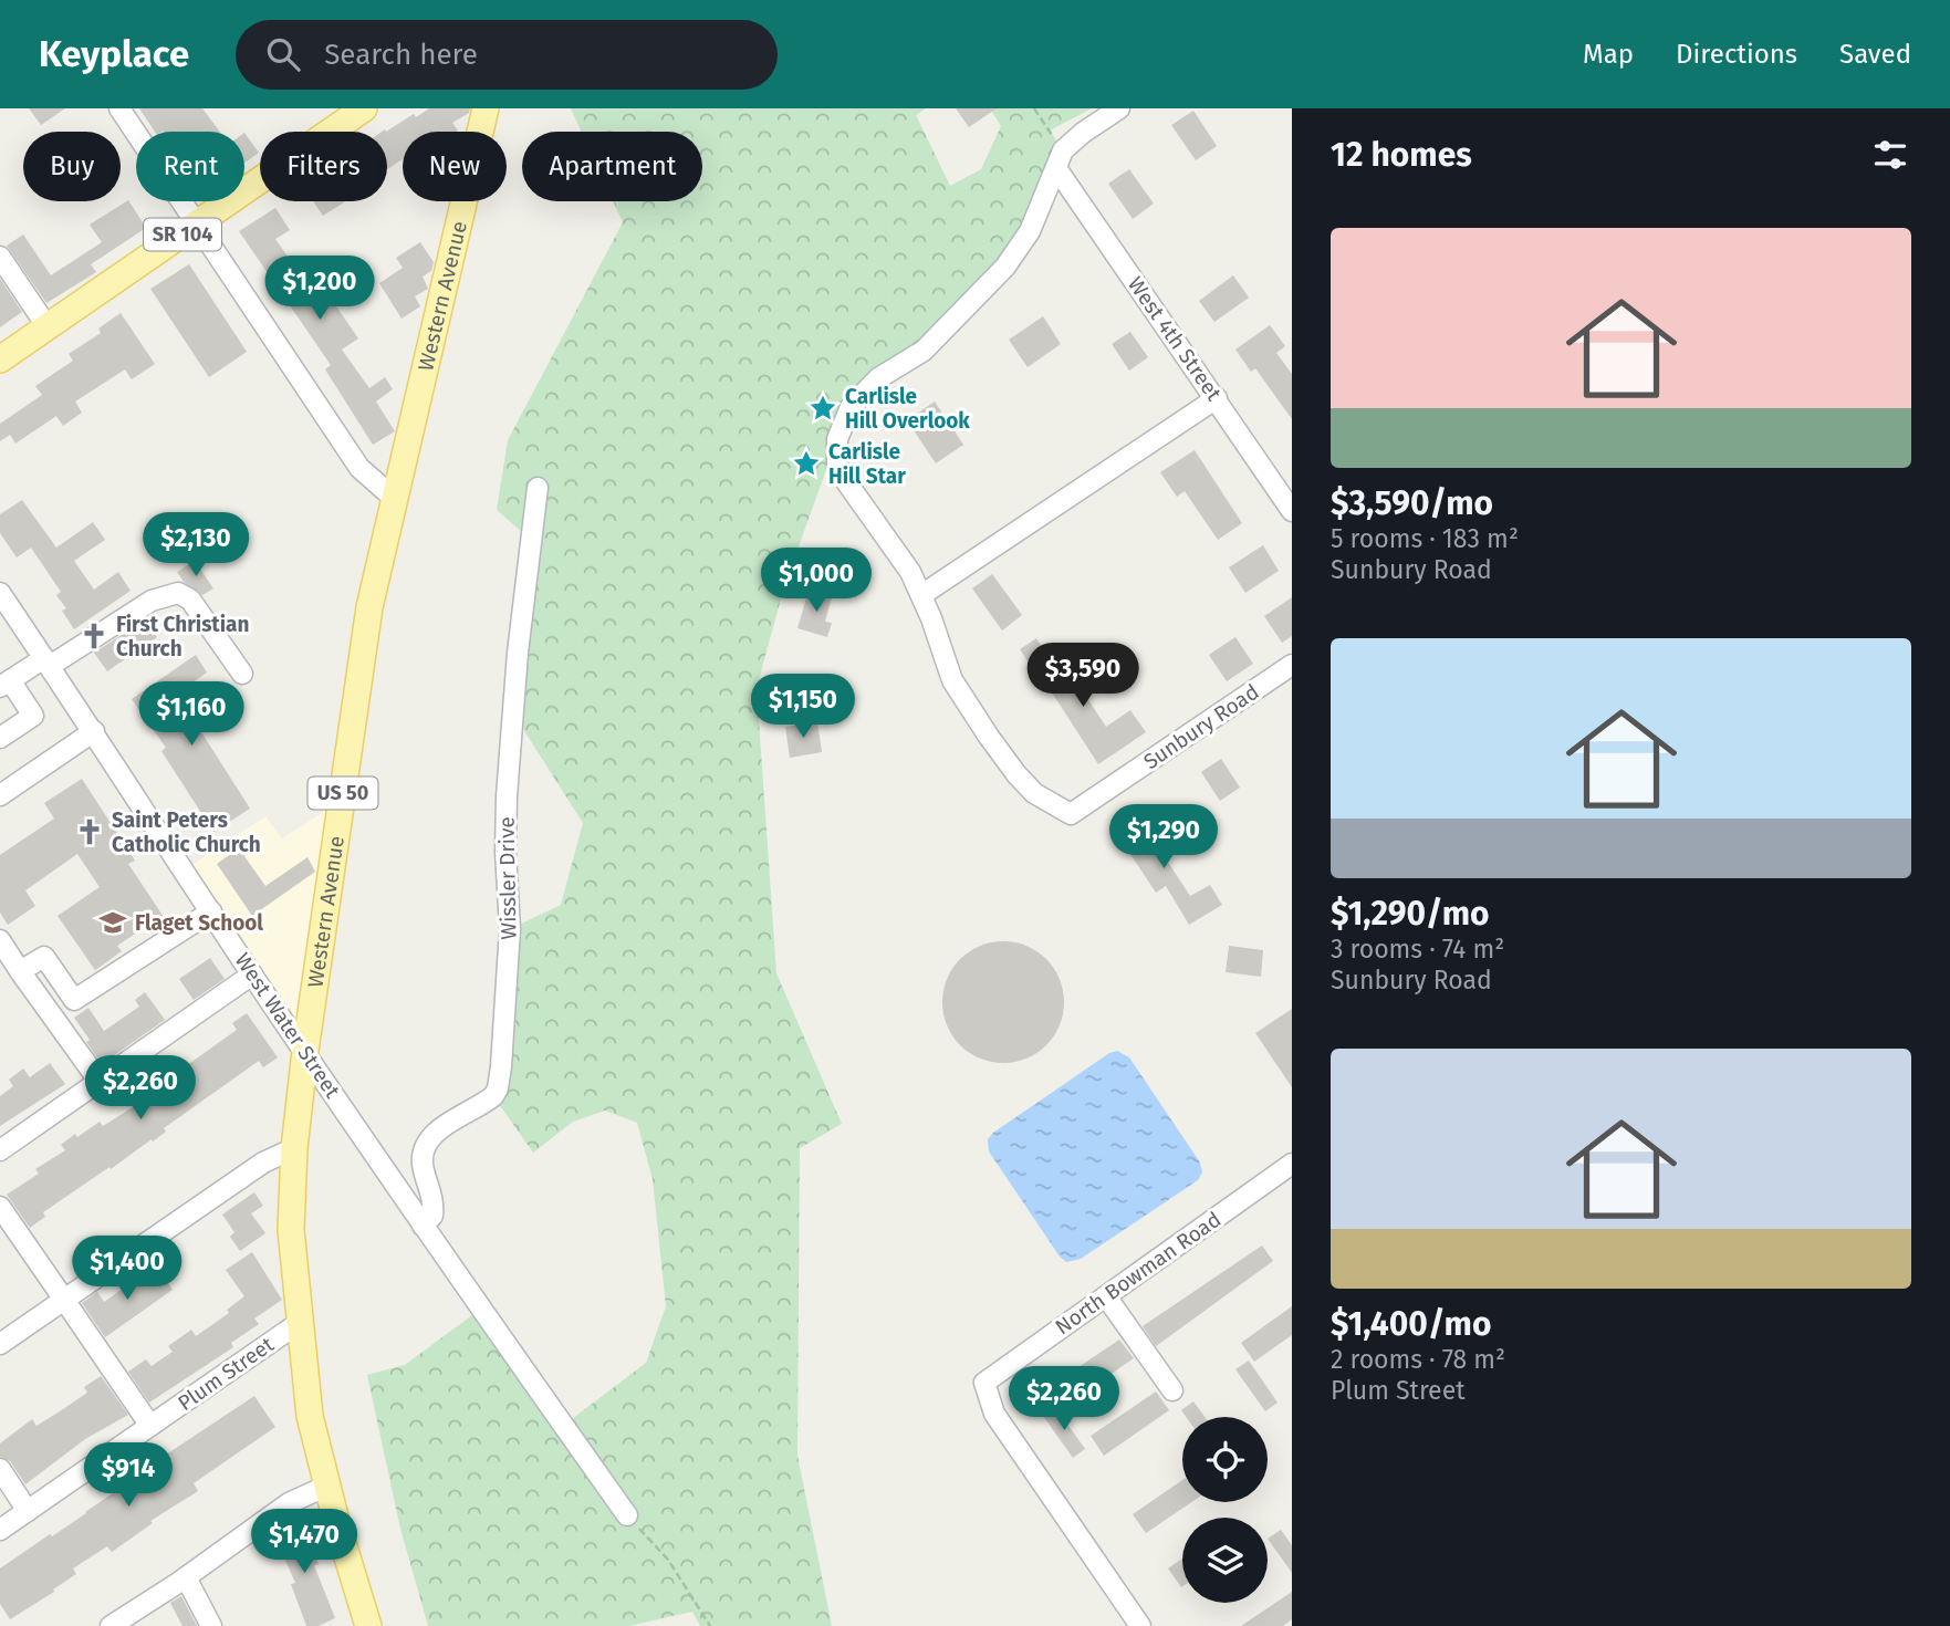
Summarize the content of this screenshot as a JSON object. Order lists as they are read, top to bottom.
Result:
{
  "streets": {
    "main road": ["SR 104", "Western Avenue", "US 50"],
    "street": [
      "West 4th Street",
      "Sunbury Road",
      "Wissler Drive",
      "West Water Street",
      "North Bowman Road",
      "Plum Street"
    ]
  },
  "crossings": [
    ["Western Avenue", "West Water Street"],
    ["Western Avenue", "Plum Street"],
    ["Wissler Drive", "West Water Street"]
  ],
  "places": {
    "place": ["Carlisle Hill Overlook", "Carlisle Hill Star"],
    "church": ["First Christian Church", "Saint Peters Catholic Church"],
    "school or university": ["Flaget School"]
  },
  "page": {
    "header": "Keyplace",
    "search": "Search here",
    "nav": ["Map", "Directions", "Saved"],
    "heading": "12 homes",
    "chip": [
      "Buy",
      "Rent",
      "Filters",
      "New",
      "Apartment"
    ],
    "list": [
      {
        "name": "$3,590/mo",
        "note": "5 rooms · 183 m² · Sunbury Road"
      },
      {
        "name": "$1,290/mo",
        "note": "3 rooms · 74 m² · Sunbury Road"
      },
      {
        "name": "$1,400/mo",
        "note": "2 rooms · 78 m² · Plum Street"
      }
    ],
    "price": [
      "$1,200",
      "$2,130",
      "$1,000",
      "$3,590",
      "$1,150",
      "$1,160",
      "$1,290",
      "$2,260",
      "$1,400",
      "$2,260",
      "$914",
      "$1,470"
    ]
  }
}
